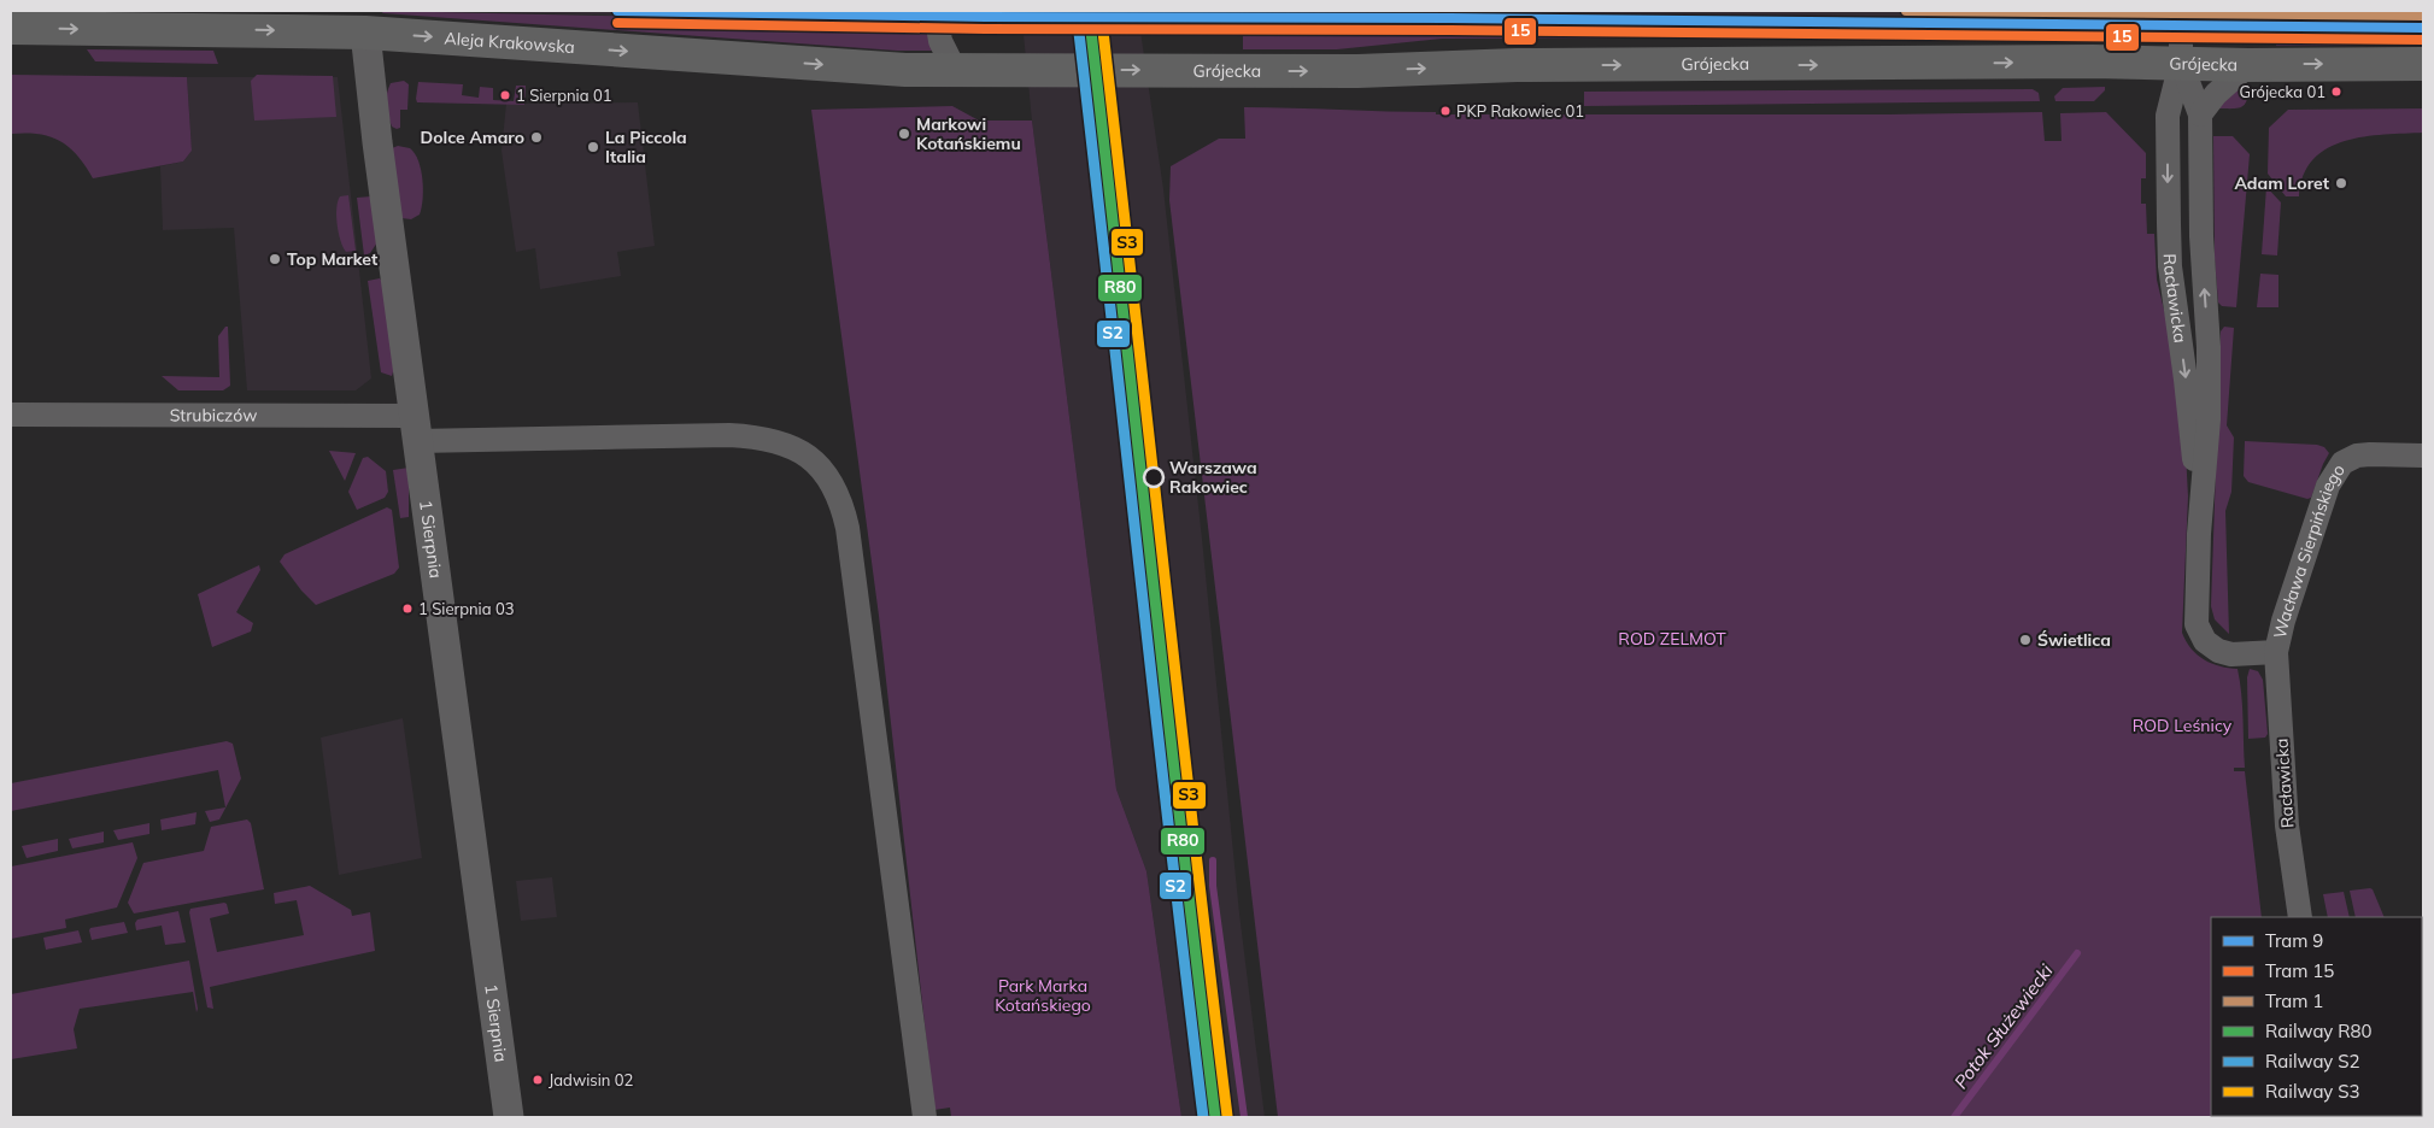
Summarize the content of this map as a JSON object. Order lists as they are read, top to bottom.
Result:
{
  "streets": {
    "main road": ["Aleja Krakowska", "Grójecka"],
    "street": [
      "Racławicka",
      "Strubiczów",
      "1 Sierpnia",
      "Wacława Sierpińskiego"
    ]
  },
  "crossings": [
    ["Aleja Krakowska", "Grójecka"],
    ["Aleja Krakowska", "1 Sierpnia"],
    ["Grójecka", "Racławicka"],
    ["Racławicka", "Wacława Sierpińskiego"],
    ["Strubiczów", "1 Sierpnia"]
  ],
  "one_way": ["Aleja Krakowska", "Grójecka"],
  "water": ["Potok Służewiecki"],
  "parks": ["ROD ZELMOT", "ROD Leśnicy", "Park Marka Kotańskiego"],
  "places": [
    "Grójecka 01",
    "1 Sierpnia 01",
    "PKP Rakowiec 01",
    "Markowi Kotańskiemu",
    "Dolce Amaro",
    "La Piccola Italia",
    "Adam Loret",
    "Top Market",
    "Warszawa Rakowiec",
    "1 Sierpnia 03",
    "Świetlica",
    "Jadwisin 02"
  ],
  "lines": [
    "tram line 9",
    "tram line 1",
    "rail line R80",
    "rail line S3",
    "rail line S2",
    "tram line 15"
  ],
  "legend": [
    "Tram 9",
    "Tram 15",
    "Tram 1",
    "Railway R80",
    "Railway S2",
    "Railway S3"
  ]
}
